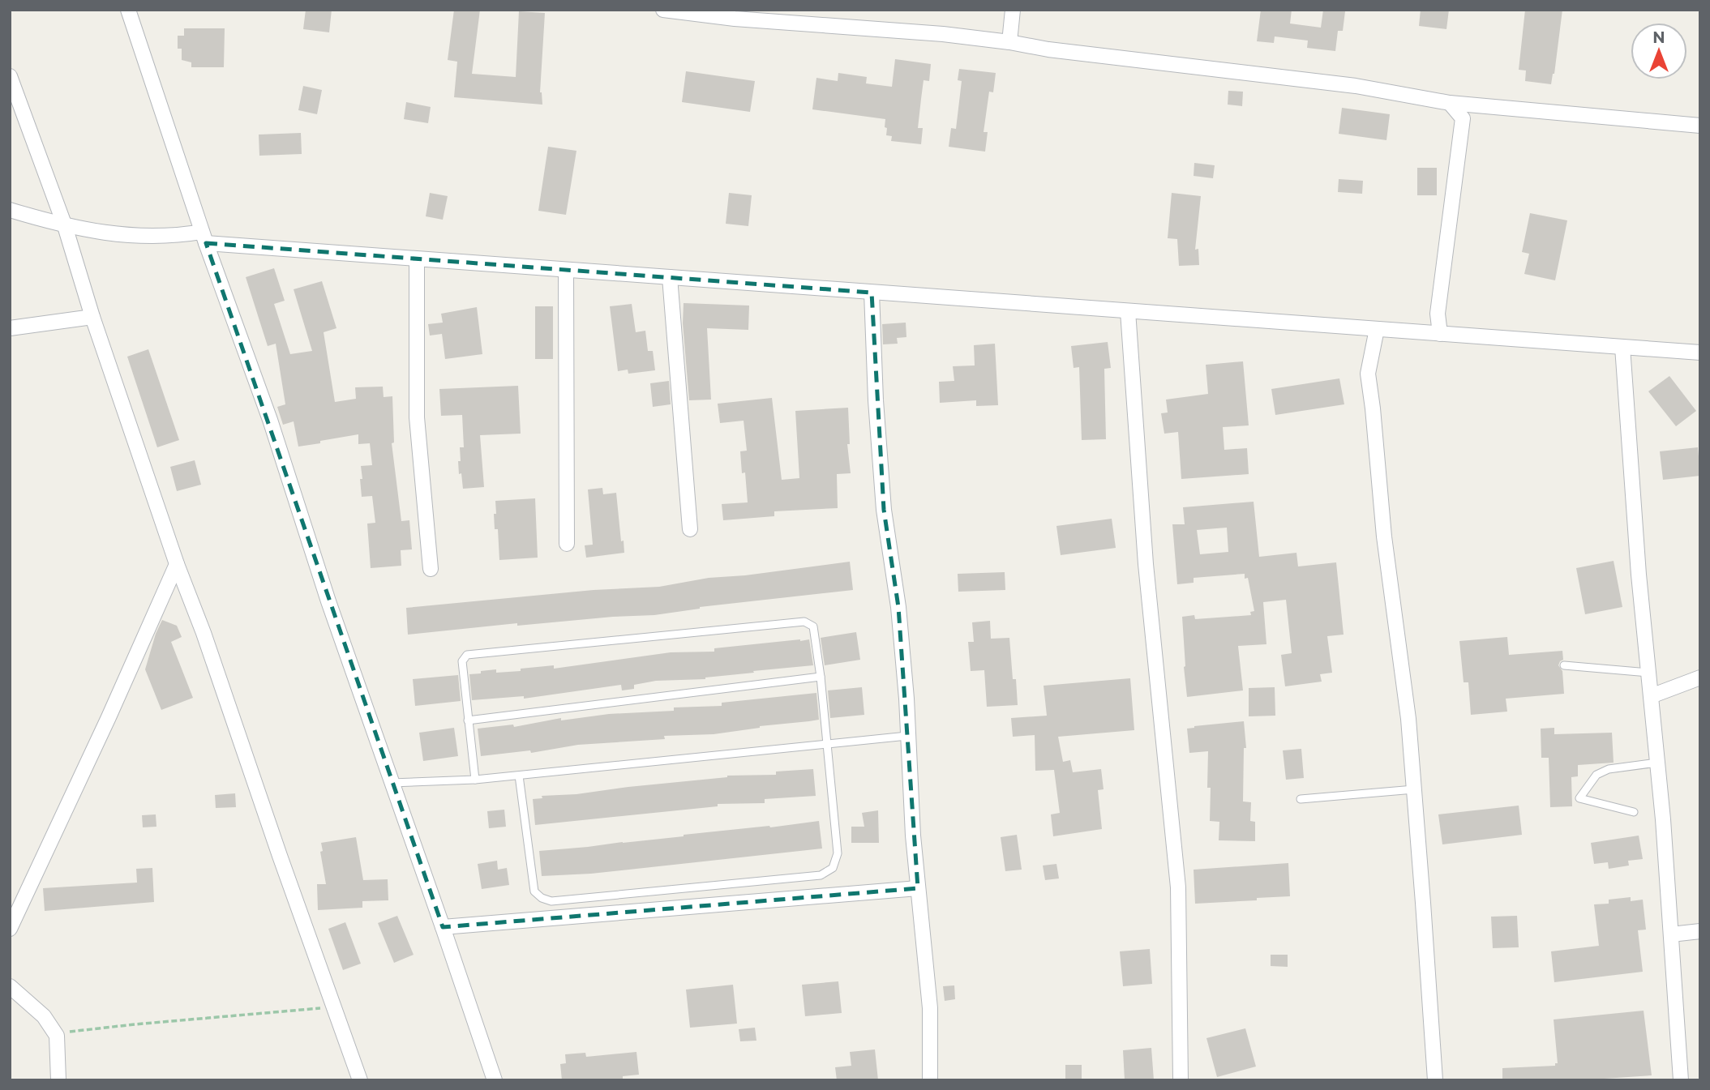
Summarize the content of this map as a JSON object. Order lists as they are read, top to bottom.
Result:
{
  "north": "top"
}
